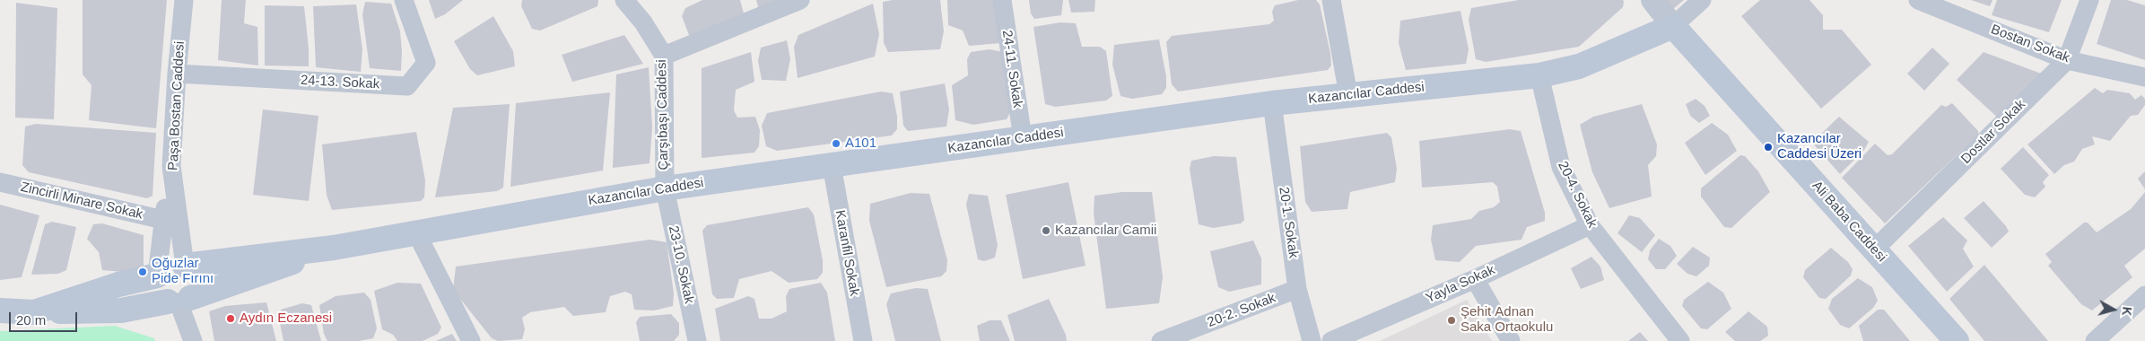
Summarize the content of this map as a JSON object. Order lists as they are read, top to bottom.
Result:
{
  "streets": {
    "main road": ["Kazancılar Caddesi", "Ali Baba Caddesi"],
    "street": [
      "Bostan Sokak",
      "24-11. Sokak",
      "24-13. Sokak",
      "Paşa Bostan Caddesi",
      "Çarşıbaşı Caddesi",
      "Dostlar Sokak",
      "20-4. Sokak",
      "Zincirli Minare Sokak",
      "20-1. Sokak",
      "Karanfil Sokak",
      "23-10. Sokak",
      "Yayla Sokak",
      "20-2. Sokak"
    ]
  },
  "crossings": [
    ["Bostan Sokak", "Dostlar Sokak"],
    ["24-11. Sokak", "Kazancılar Caddesi"],
    ["24-13. Sokak", "Paşa Bostan Caddesi"],
    ["Kazancılar Caddesi", "Paşa Bostan Caddesi"],
    ["Kazancılar Caddesi", "Çarşıbaşı Caddesi"],
    ["Kazancılar Caddesi", "20-4. Sokak"],
    ["Kazancılar Caddesi", "Ali Baba Caddesi"],
    ["Kazancılar Caddesi", "20-1. Sokak"],
    ["Kazancılar Caddesi", "Karanfil Sokak"],
    ["Kazancılar Caddesi", "23-10. Sokak"],
    ["Çarşıbaşı Caddesi", "23-10. Sokak"],
    ["Dostlar Sokak", "Ali Baba Caddesi"],
    ["20-4. Sokak", "Yayla Sokak"],
    ["20-1. Sokak", "20-2. Sokak"]
  ],
  "places": [
    "A101",
    "Kazancılar Caddesi Üzeri",
    "Kazancılar Camii",
    "Oğuzlar Pide Fırını",
    "Aydın Eczanesi",
    "Şehit Adnan Saka Ortaokulu"
  ],
  "scale_bar": "20 m",
  "north": "right"
}
